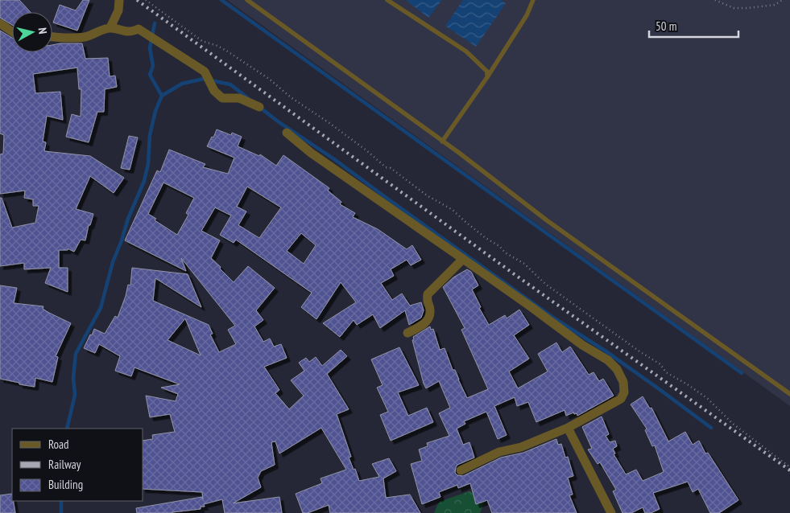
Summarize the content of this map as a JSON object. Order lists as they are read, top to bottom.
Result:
{
  "legend": ["Road", "Railway", "Building"],
  "scale_bar": "50 m",
  "north": "right"
}
